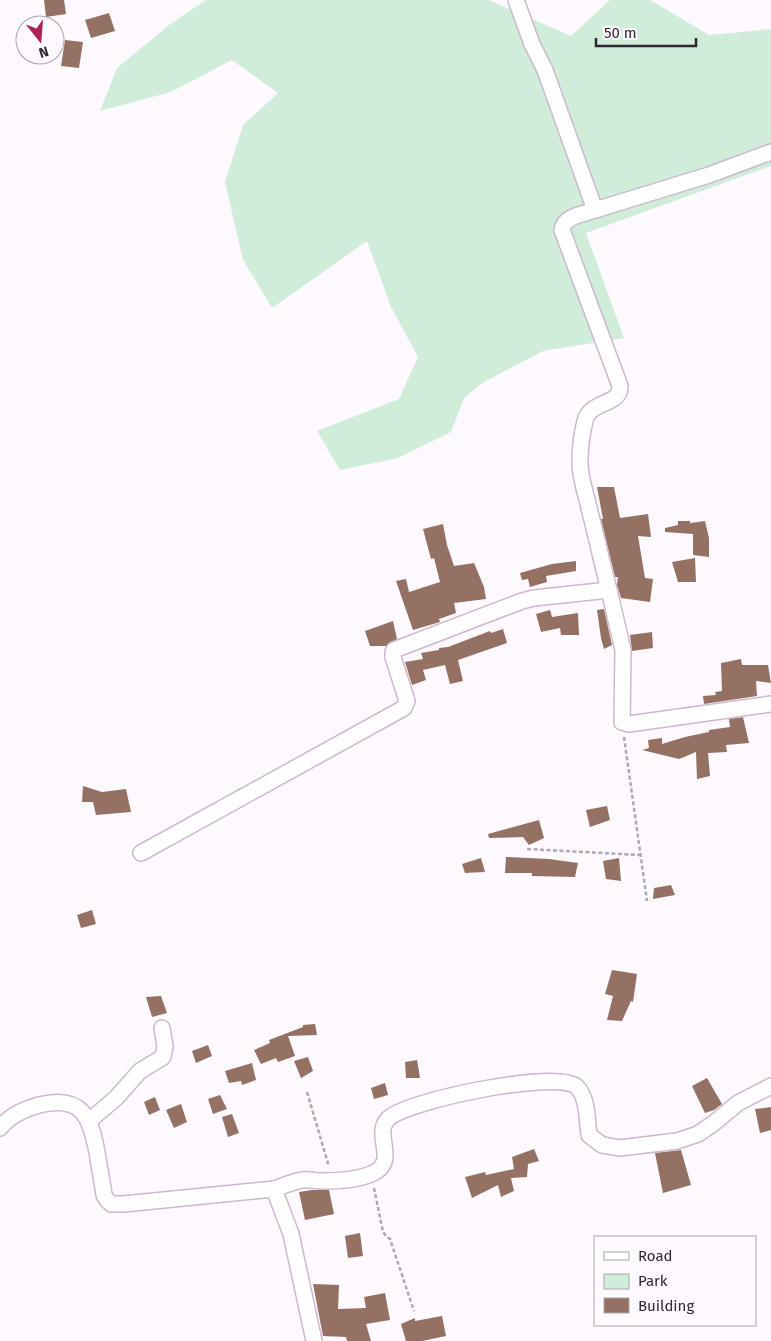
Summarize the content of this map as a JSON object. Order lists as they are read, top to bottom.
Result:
{
  "legend": ["Road", "Park", "Building"],
  "scale_bar": "50 m",
  "north": "bottom"
}
